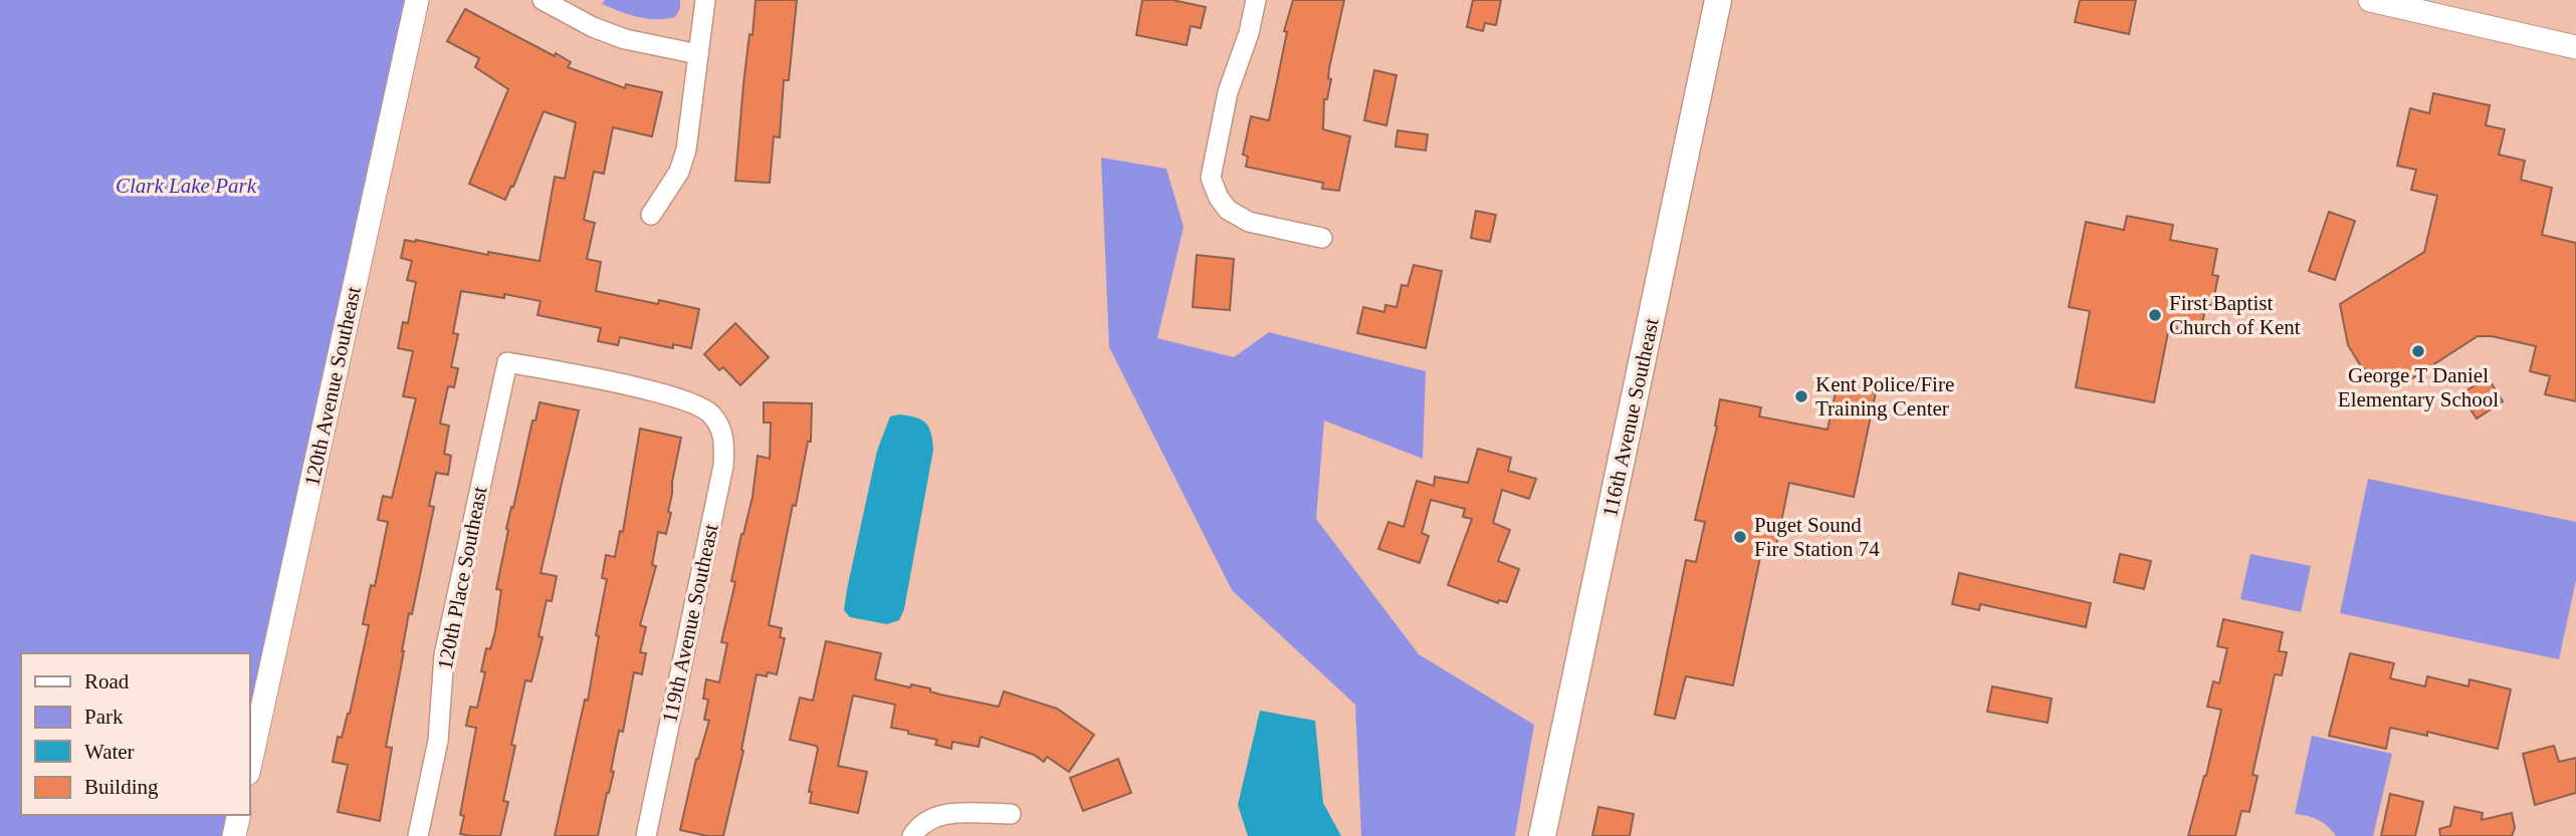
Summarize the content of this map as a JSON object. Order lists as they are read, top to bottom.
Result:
{
  "streets": {
    "main road": ["116th Avenue Southeast"],
    "street": ["120th Avenue Southeast", "120th Place Southeast", "119th Avenue Southeast"]
  },
  "crossings": [
    ["120th Place Southeast", "119th Avenue Southeast"]
  ],
  "parks": ["Clark Lake Park"],
  "places": [
    "First Baptist Church of Kent",
    "George T Daniel Elementary School",
    "Kent Police/Fire Training Center",
    "Puget Sound Fire Station 74"
  ],
  "legend": [
    "Road",
    "Park",
    "Water",
    "Building"
  ]
}
